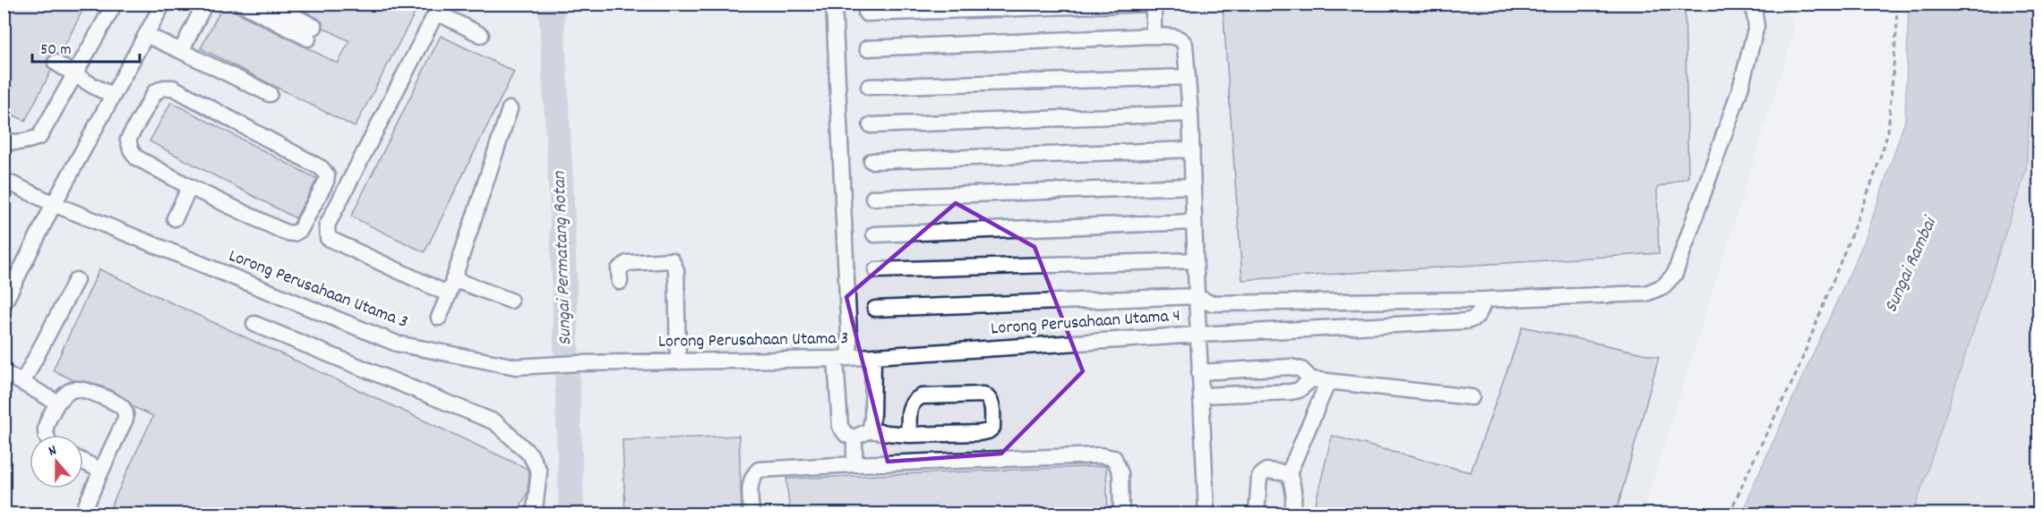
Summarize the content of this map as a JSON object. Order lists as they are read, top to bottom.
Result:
{
  "streets": {
    "street": ["Lorong Perusahaan Utama 3", "Lorong Perusahaan Utama 4"]
  },
  "crossings": [
    ["Lorong Perusahaan Utama 3", "Lorong Perusahaan Utama 4"]
  ],
  "water": ["Sungai Permatang Rotan", "Sungai Rambai"],
  "scale_bar": "50 m",
  "north": "top"
}
